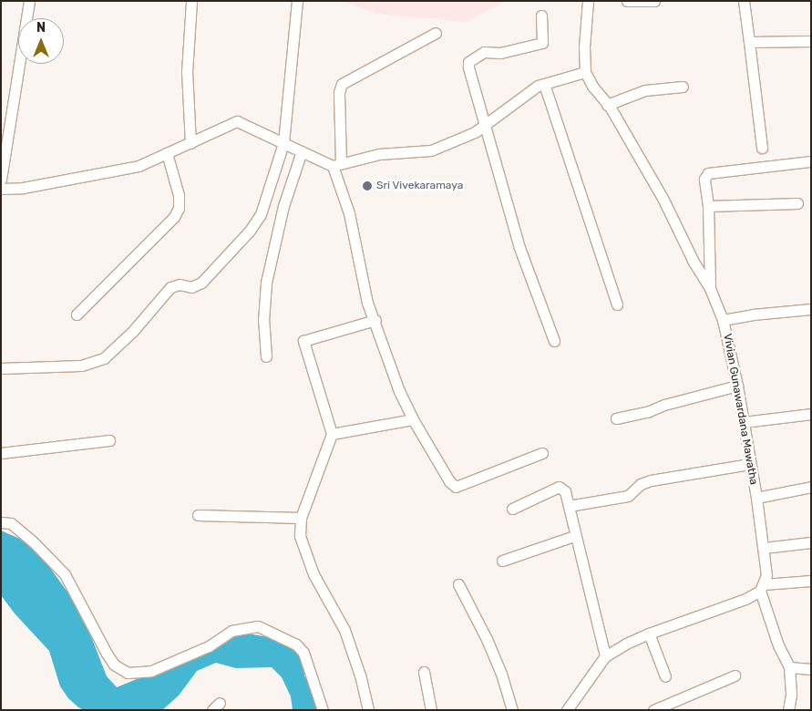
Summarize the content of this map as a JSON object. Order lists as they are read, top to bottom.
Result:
{
  "streets": {
    "street": ["Vivian Gunawardana Mawatha"]
  },
  "places": ["Sri Vivekaramaya"],
  "north": "top"
}
